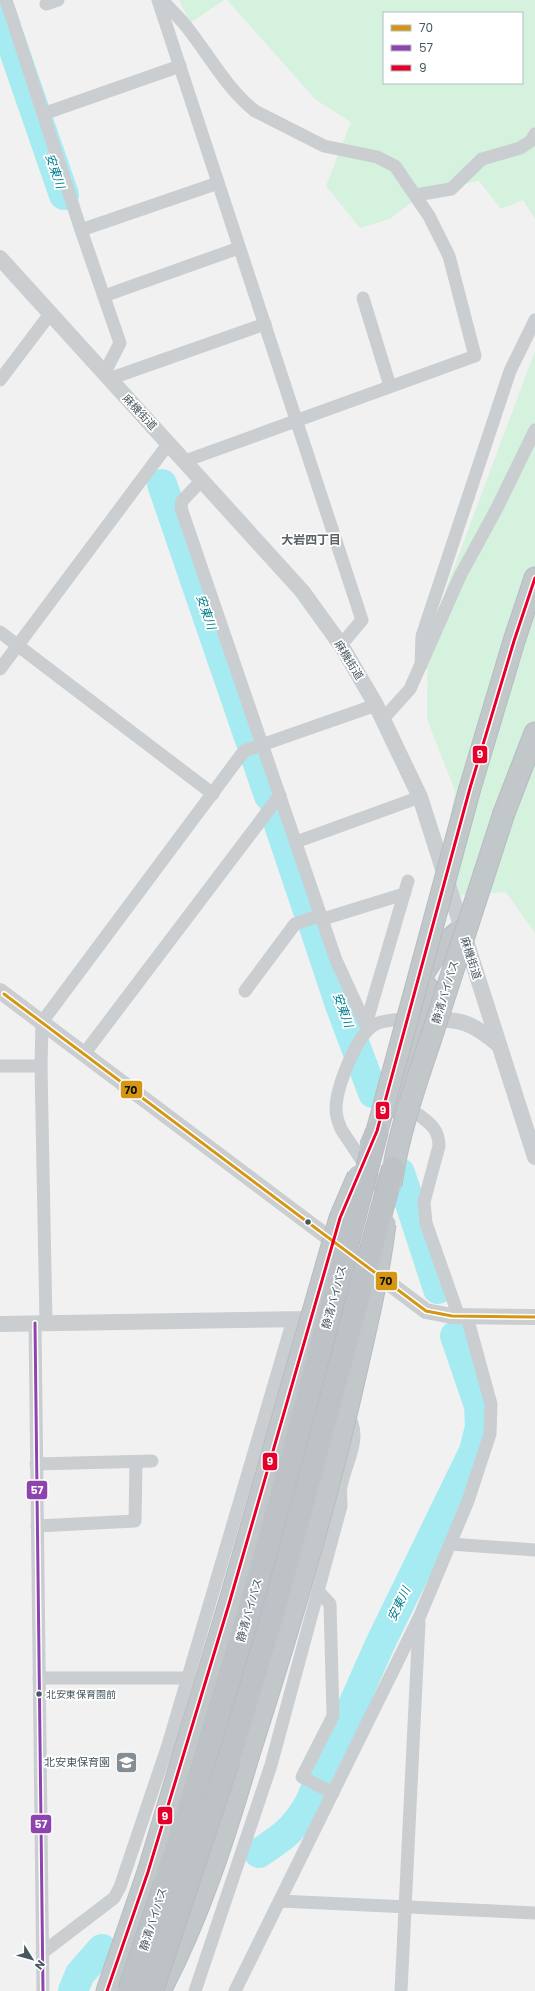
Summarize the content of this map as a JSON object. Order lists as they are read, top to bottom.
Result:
{
  "streets": {
    "highway": ["静清バイパス"],
    "street": ["麻機街道"]
  },
  "districts": ["大岩四丁目"],
  "water": ["安東川"],
  "places": {
    "other": ["北安東保育園前"],
    "school or university": ["北安東保育園"]
  },
  "lines": ["transit line 9", "transit line 70", "transit line 57"],
  "legend": ["70", "57", "9"],
  "north": "bottom right"
}
